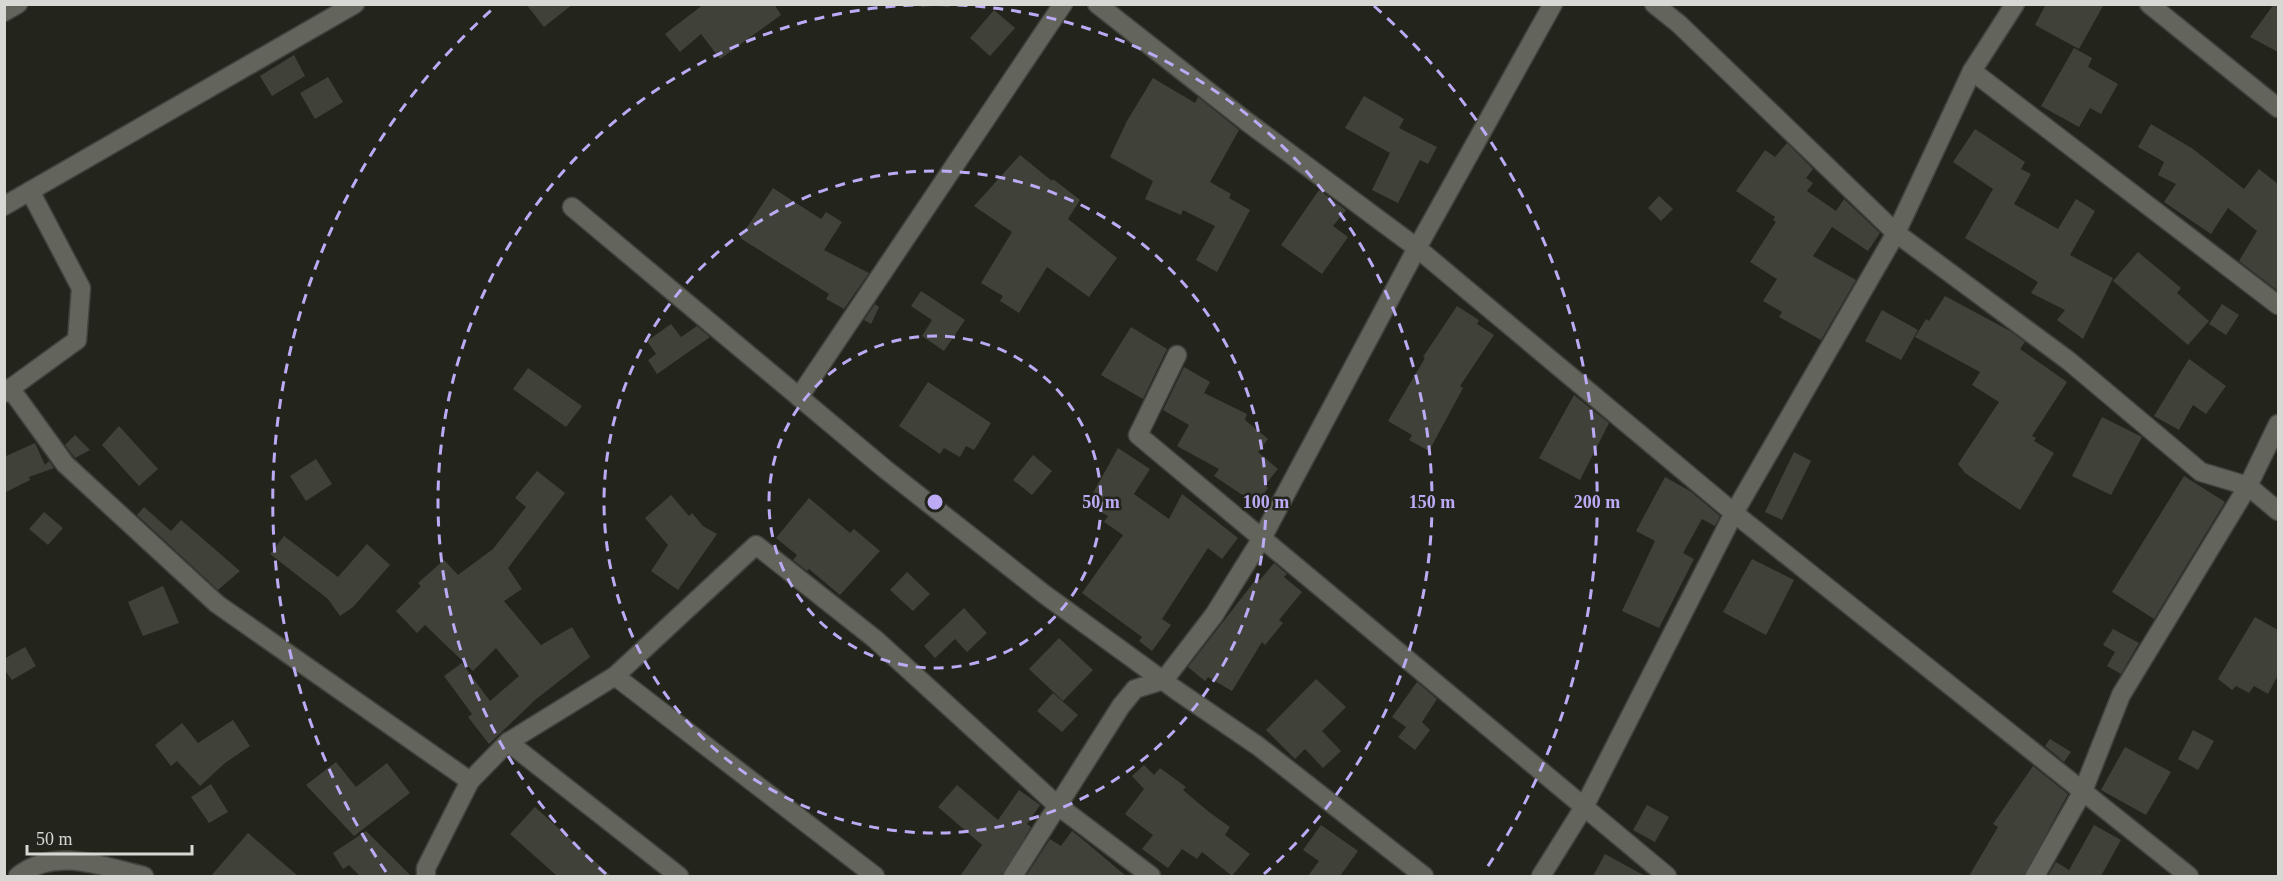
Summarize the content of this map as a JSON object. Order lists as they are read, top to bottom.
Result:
{
  "scale_bar": "50 m",
  "rings": [
    "50 m",
    "100 m",
    "150 m",
    "200 m"
  ]
}
